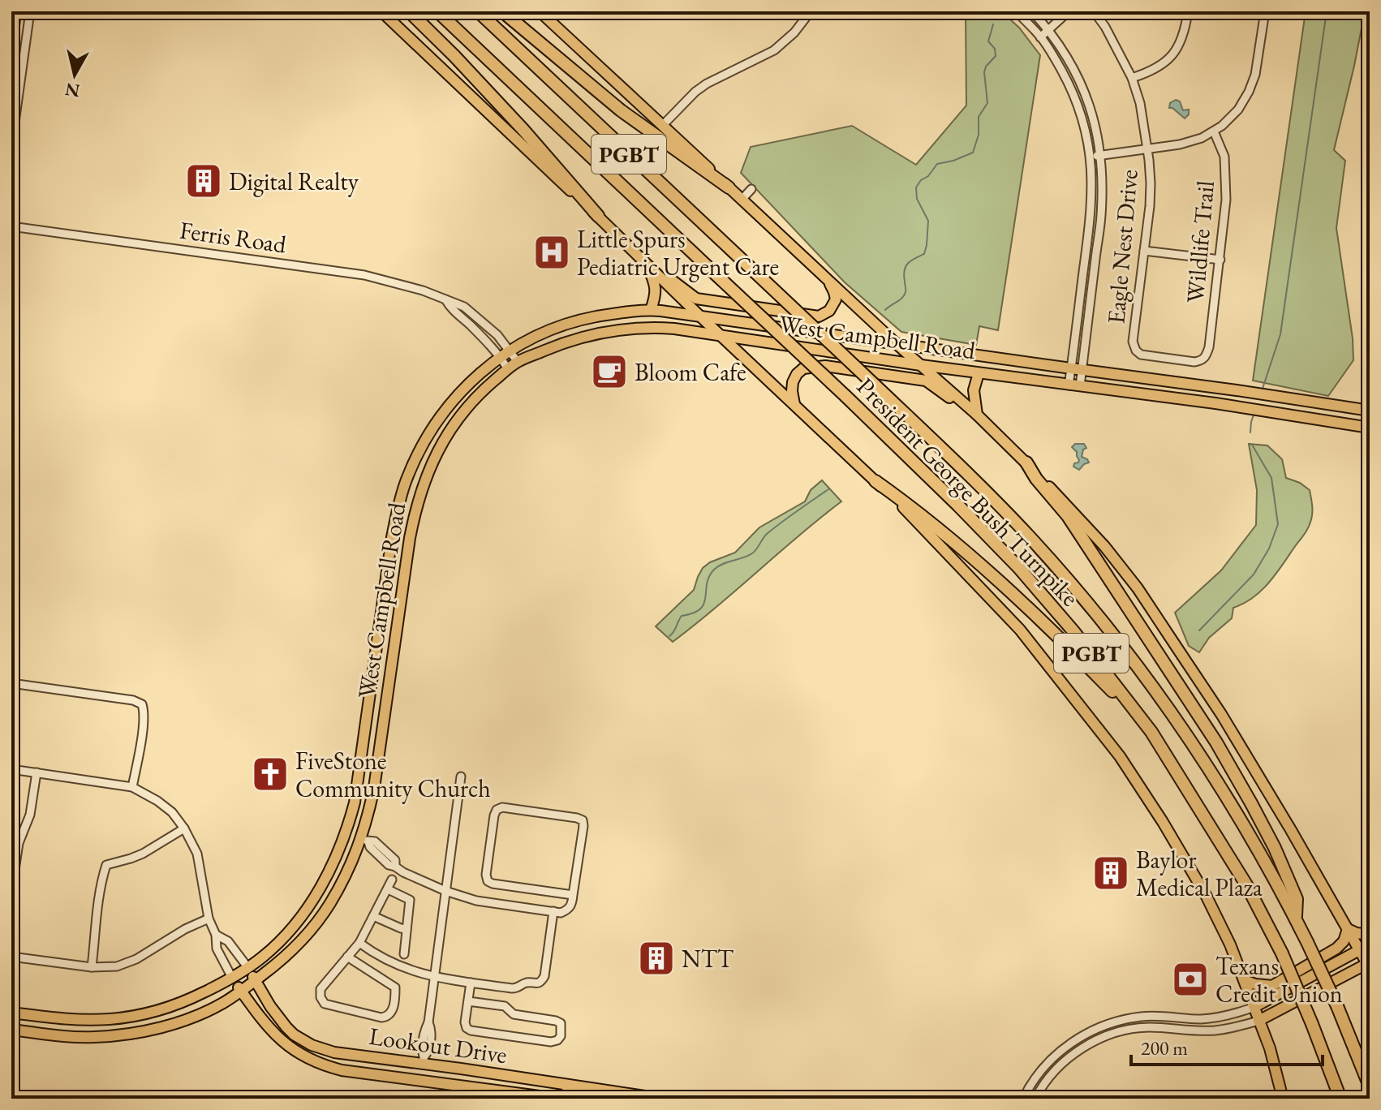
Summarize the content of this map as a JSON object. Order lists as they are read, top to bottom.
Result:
{
  "streets": {
    "highway": ["PGBT", "President George Bush Turnpike"],
    "main road": ["West Campbell Road", "Lookout Drive"],
    "street": ["Ferris Road", "Wildlife Trail", "Eagle Nest Drive"]
  },
  "crossings": [
    ["Ferris Road", "West Campbell Road"],
    ["Wildlife Trail", "Eagle Nest Drive"],
    ["West Campbell Road", "Lookout Drive"]
  ],
  "places": {
    "building": ["Digital Realty", "Baylor Medical Plaza", "NTT"],
    "hospital": ["Little Spurs Pediatric Urgent Care"],
    "cafe": ["Bloom Cafe"],
    "church": ["FiveStone Community Church"],
    "bank": ["Texans Credit Union"]
  },
  "scale_bar": "200 m",
  "north": "bottom"
}
